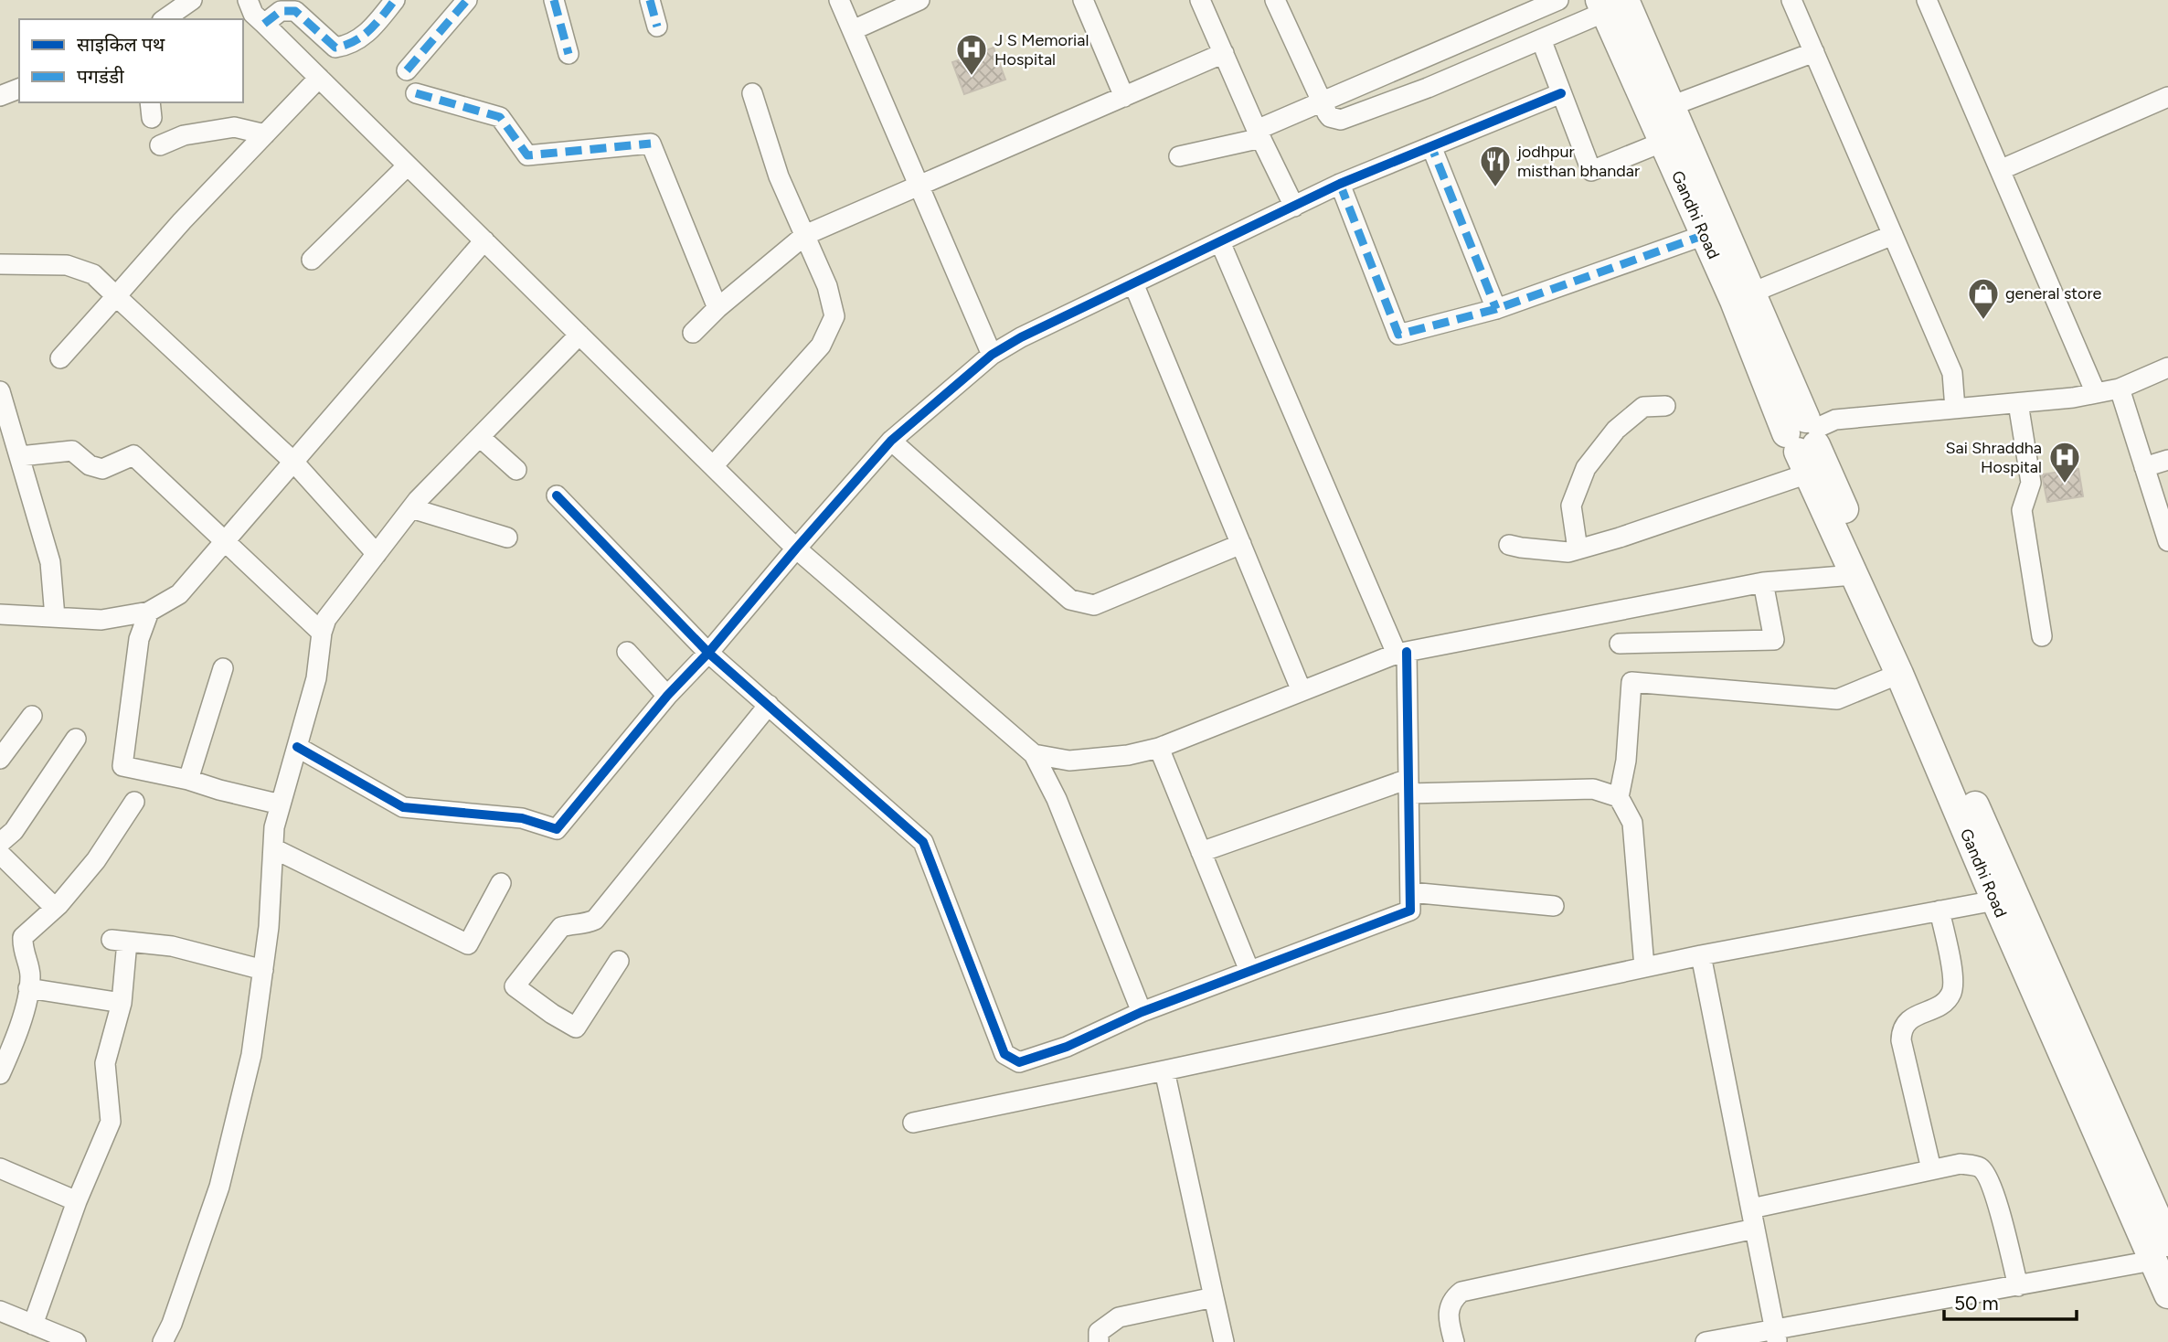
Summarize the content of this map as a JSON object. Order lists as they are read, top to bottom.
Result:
{
  "streets": {
    "main road": ["Gandhi Road"]
  },
  "places": {
    "hospital": ["J S Memorial Hospital", "Sai Shraddha Hospital"],
    "restaurant": ["jodhpur misthan bhandar"],
    "shop": ["general store"]
  },
  "legend": ["साइकिल पथ", "पगडंडी"],
  "scale_bar": "50 m"
}
